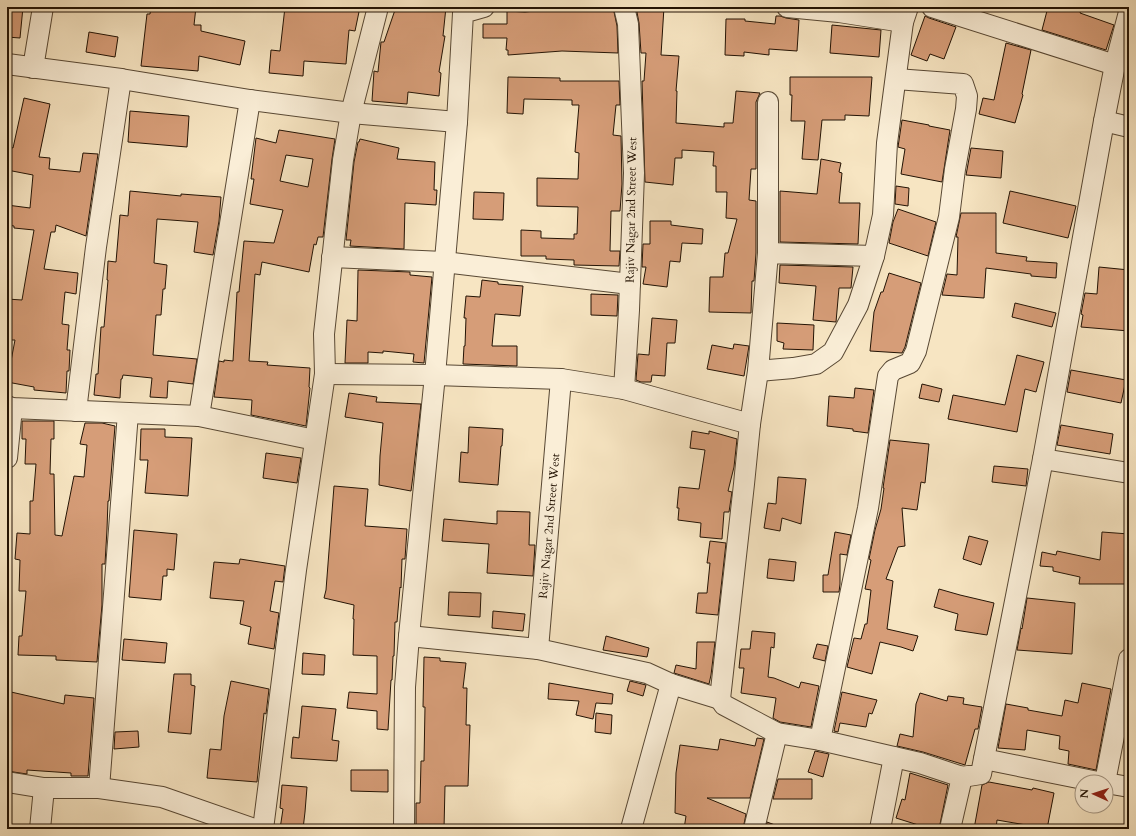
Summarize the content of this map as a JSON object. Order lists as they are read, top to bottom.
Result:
{
  "streets": {
    "street": ["Rajiv Nagar 2nd Street West"]
  },
  "north": "left"
}
